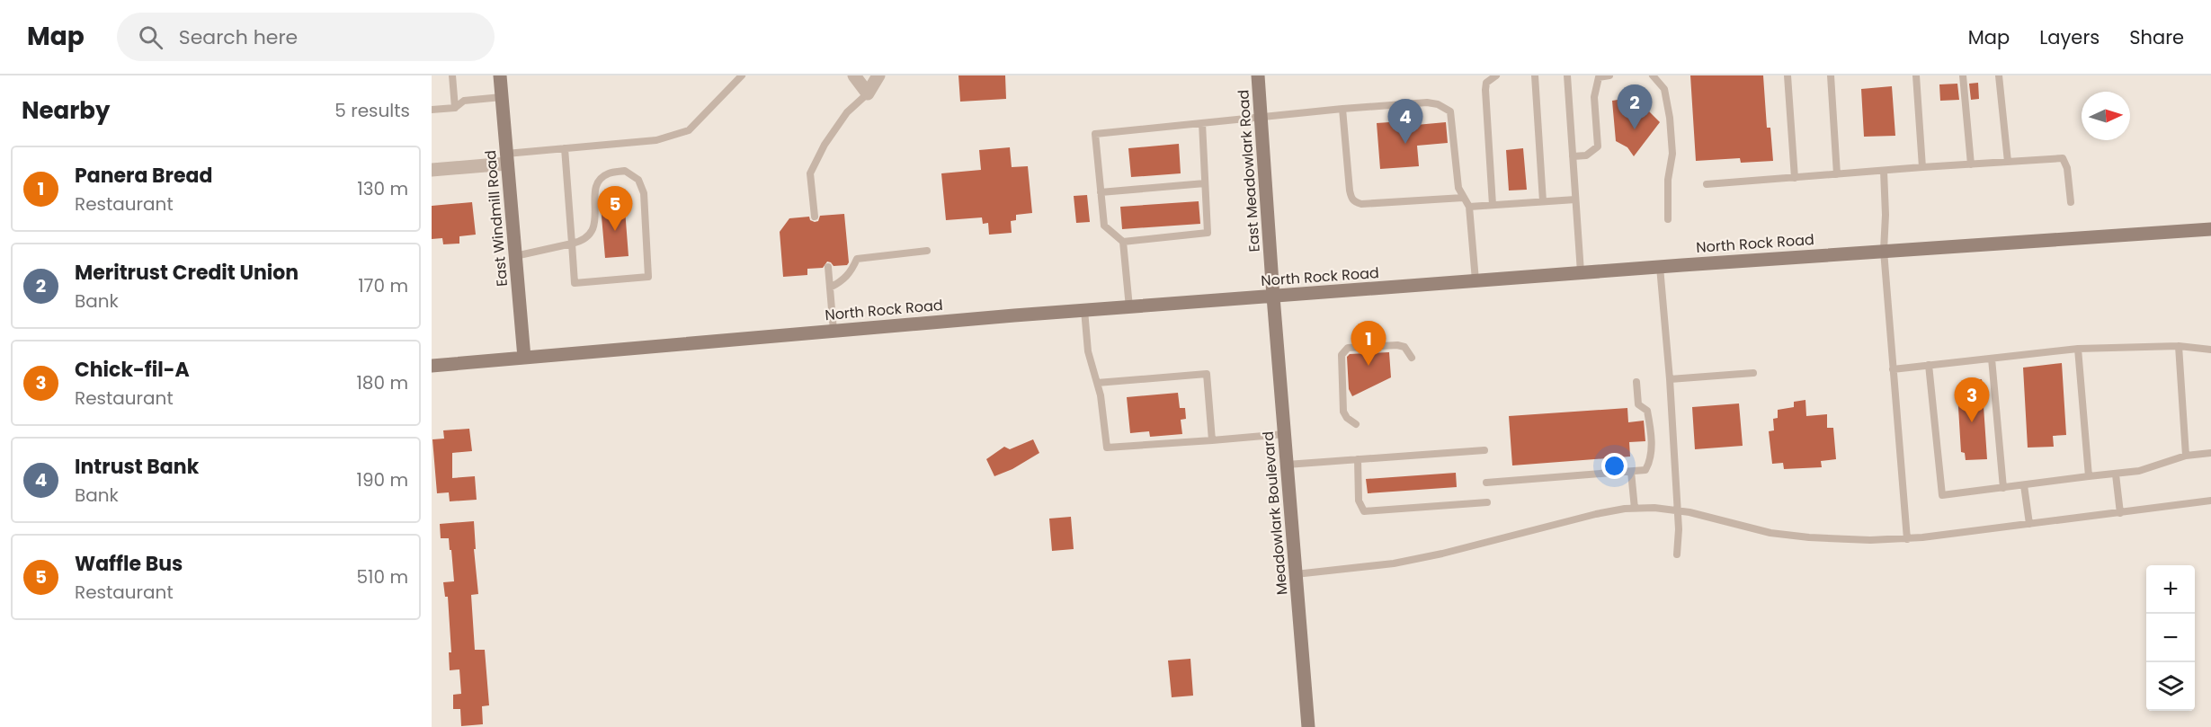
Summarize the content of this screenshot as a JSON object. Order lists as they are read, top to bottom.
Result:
{
  "streets": {
    "main road": [
      "East Meadowlark Road",
      "East Windmill Road",
      "North Rock Road",
      "Meadowlark Boulevard"
    ]
  },
  "crossings": [
    ["East Meadowlark Road", "North Rock Road"],
    ["East Meadowlark Road", "Meadowlark Boulevard"],
    ["East Windmill Road", "North Rock Road"],
    ["North Rock Road", "Meadowlark Boulevard"]
  ],
  "north": "right",
  "page": {
    "header": "Map",
    "search": "Search here",
    "nav": ["Map", "Layers", "Share"],
    "heading": ["Nearby", "5 results"],
    "pins": [
      "2",
      "4",
      "5",
      "1",
      "3"
    ],
    "list": [
      {
        "mark": "1",
        "name": "Panera Bread",
        "note": "Restaurant",
        "value": "130 m"
      },
      {
        "mark": "2",
        "name": "Meritrust Credit Union",
        "note": "Bank",
        "value": "170 m"
      },
      {
        "mark": "3",
        "name": "Chick-fil-A",
        "note": "Restaurant",
        "value": "180 m"
      },
      {
        "mark": "4",
        "name": "Intrust Bank",
        "note": "Bank",
        "value": "190 m"
      },
      {
        "mark": "5",
        "name": "Waffle Bus",
        "note": "Restaurant",
        "value": "510 m"
      }
    ],
    "map_buttons": ["+", "−"]
  }
}
